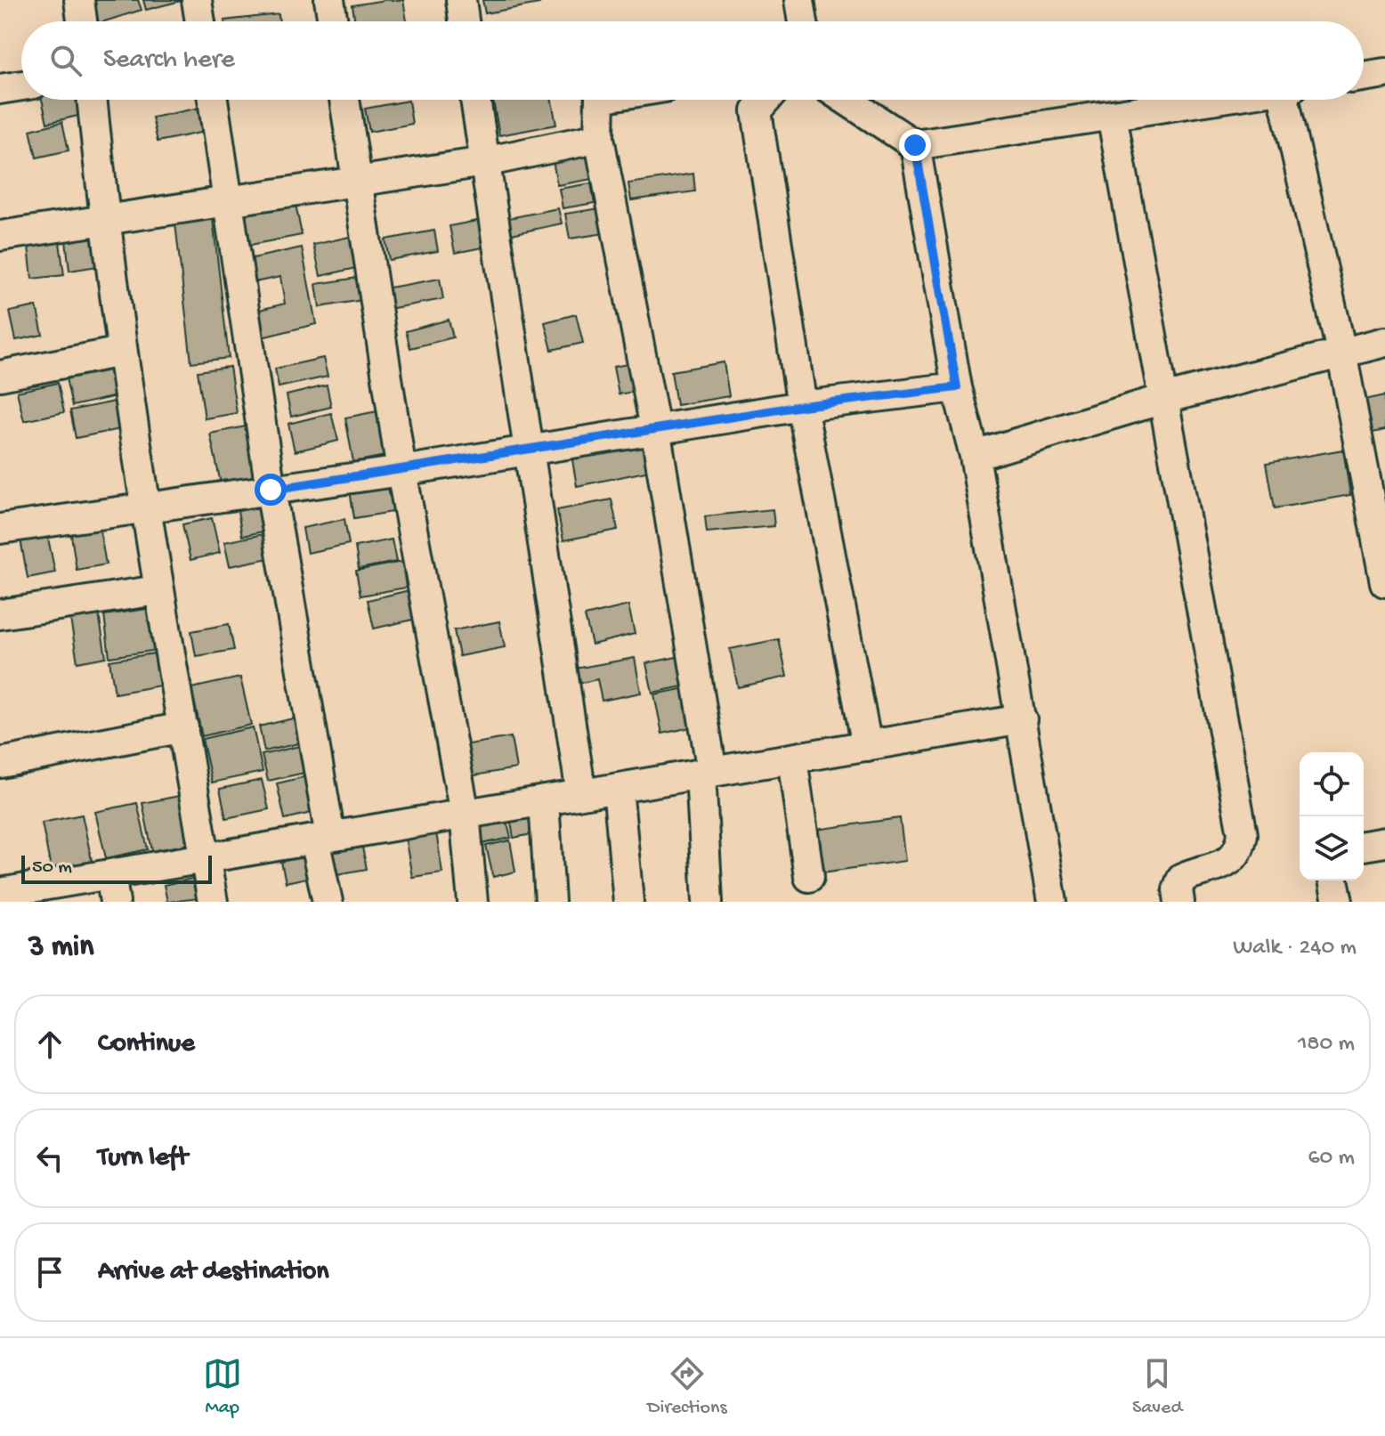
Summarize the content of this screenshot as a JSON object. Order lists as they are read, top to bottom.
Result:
{
  "scale_bar": "50 m",
  "page": {
    "search": "Search here",
    "scale": "50 m",
    "heading": ["3 min", "Walk · 240 m"],
    "list": [
      ["Continue", "180 m"],
      ["Turn left", "60 m"],
      "Arrive at destination"
    ],
    "nav": ["Map", "Directions", "Saved"]
  }
}
